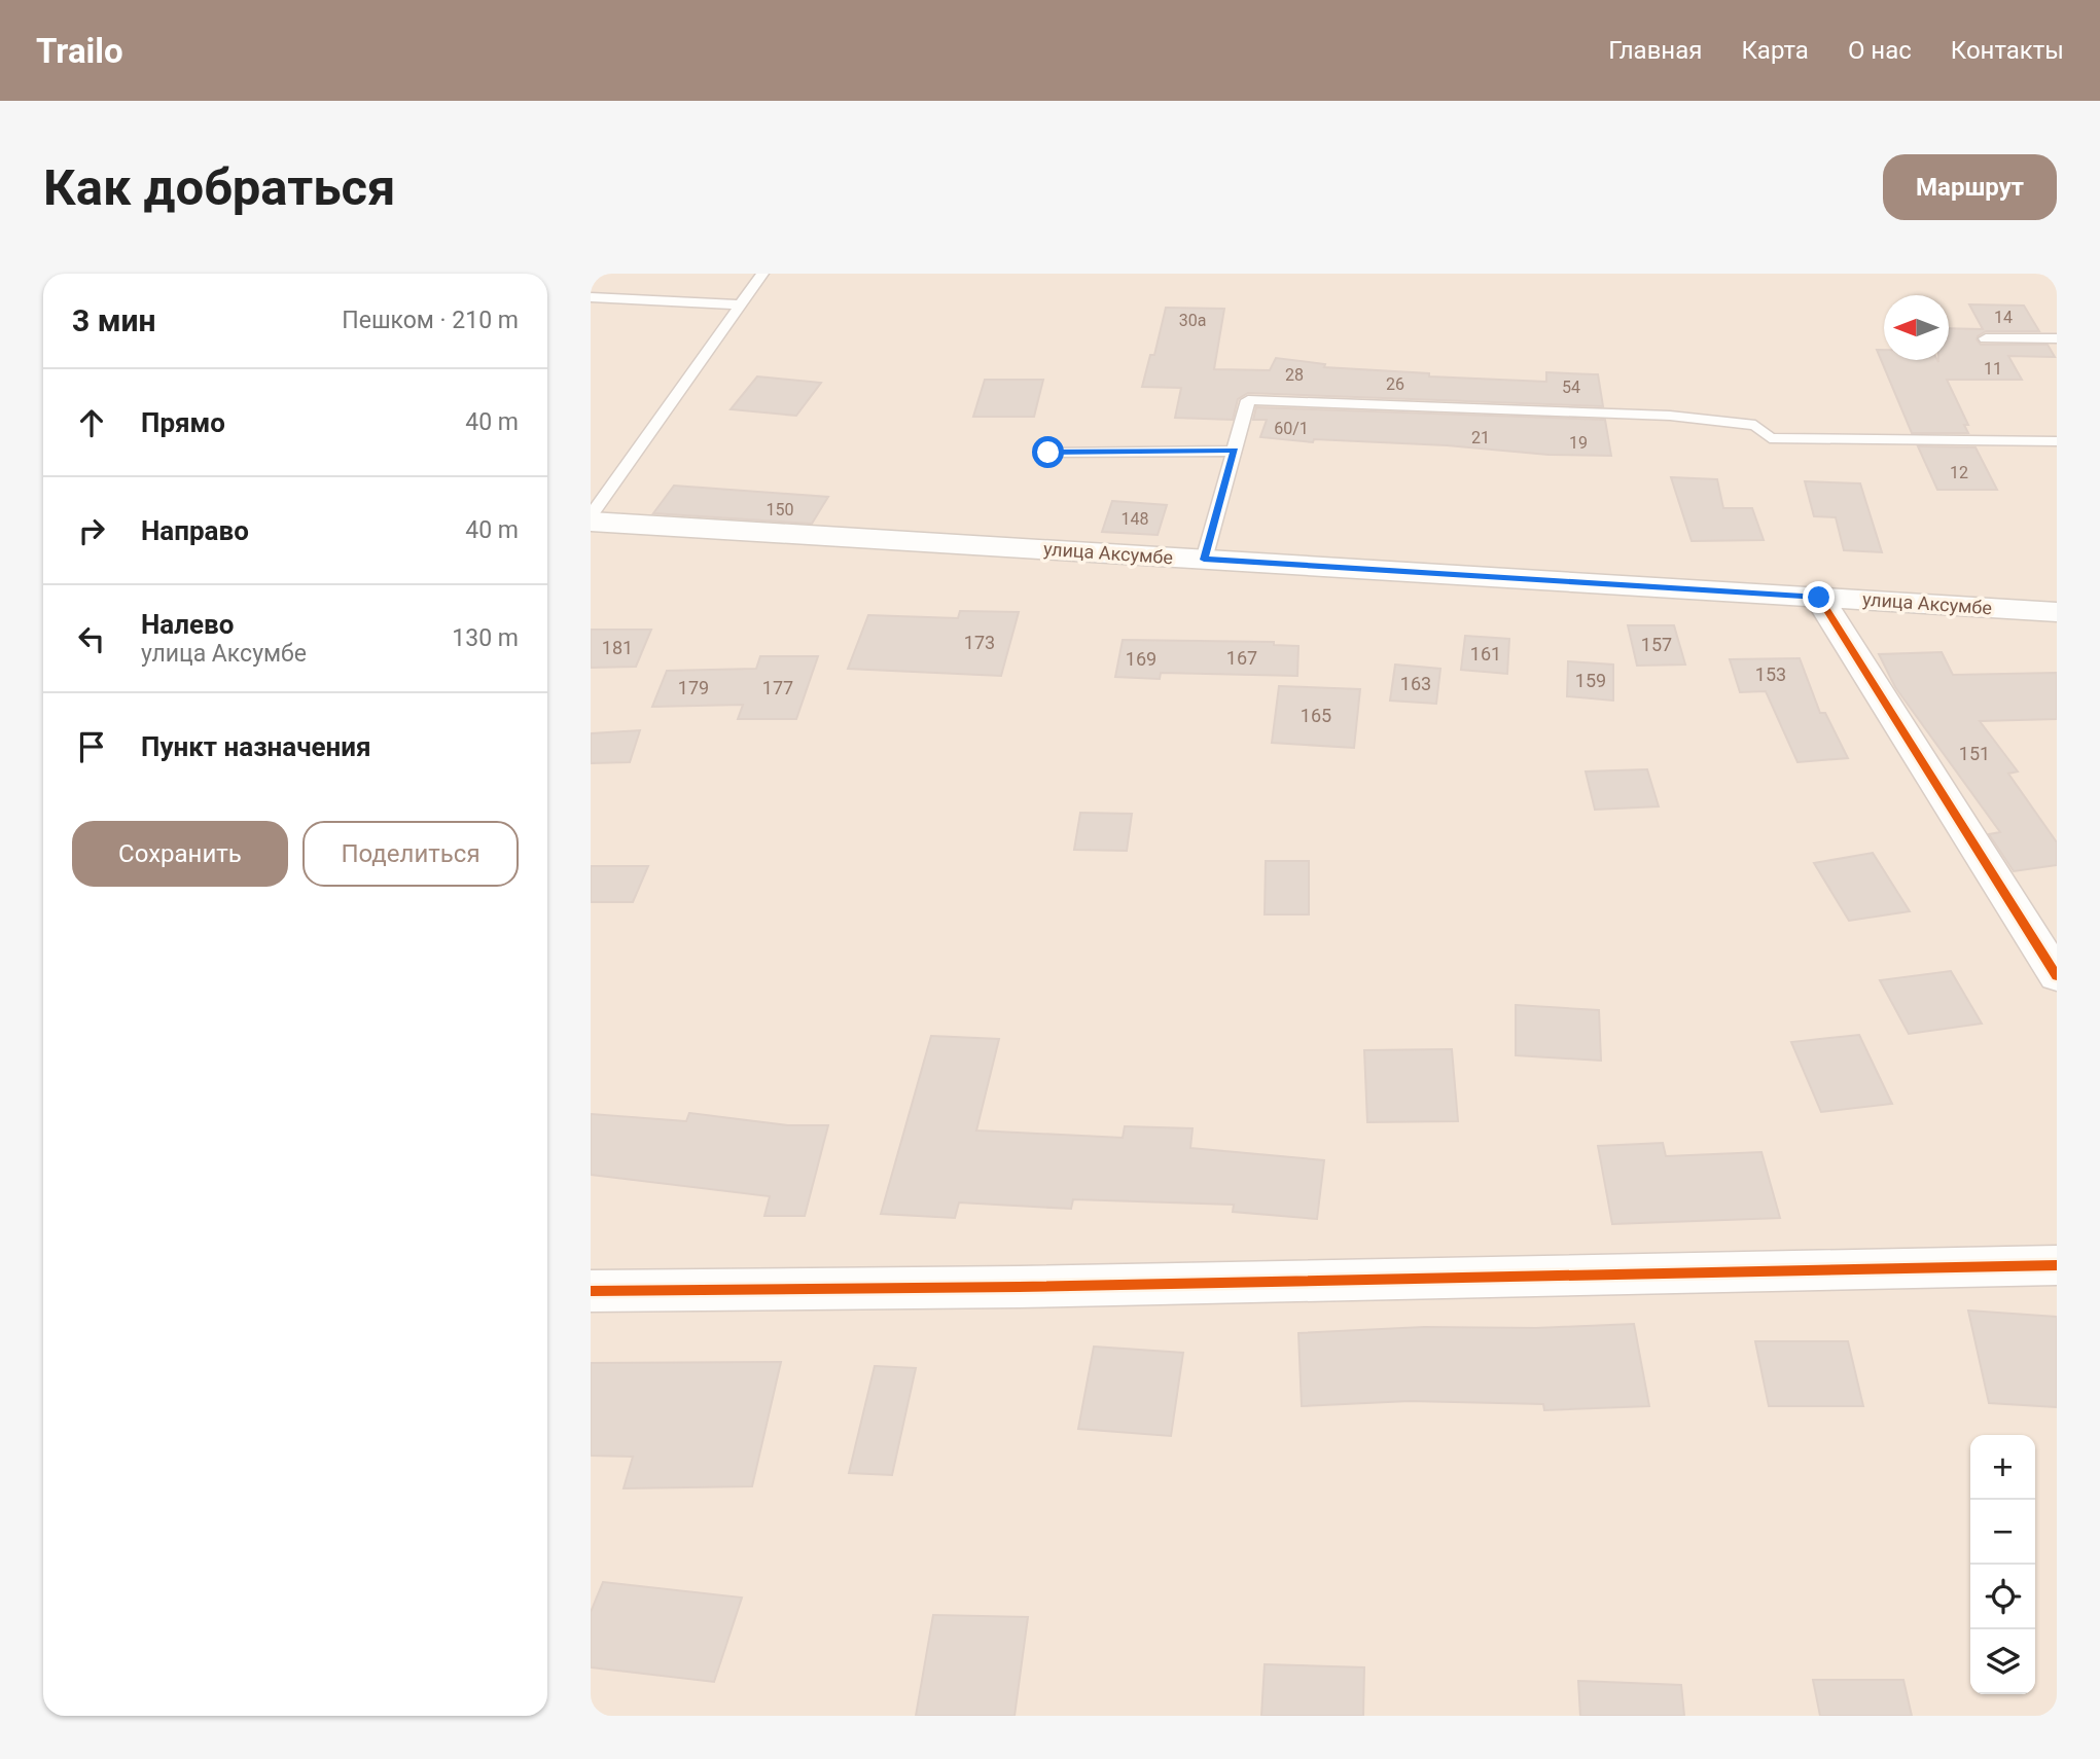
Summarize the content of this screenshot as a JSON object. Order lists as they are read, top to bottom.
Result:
{
  "streets": {
    "main road": ["улица Аксумбе"]
  },
  "house_numbers": [
    "14",
    "30а",
    "11",
    "28",
    "26",
    "54",
    "60/1",
    "21",
    "19",
    "12",
    "150",
    "148",
    "173",
    "157",
    "181",
    "161",
    "167",
    "169",
    "153",
    "159",
    "163",
    "179",
    "177",
    "165",
    "151"
  ],
  "north": "left",
  "page": {
    "header": "Trailo",
    "nav": [
      "Главная",
      "Карта",
      "О нас",
      "Контакты"
    ],
    "buttons": [
      "Маршрут",
      ["Сохранить", "Поделиться"]
    ],
    "title": "Как добраться",
    "heading": ["3 мин", "Пешком · 210 m"],
    "list": [
      ["Прямо", "40 m"],
      ["Направо", "40 m"],
      ["Налево", "улица Аксумбе", "130 m"],
      "Пункт назначения"
    ],
    "map_buttons": ["+", "−"]
  }
}
